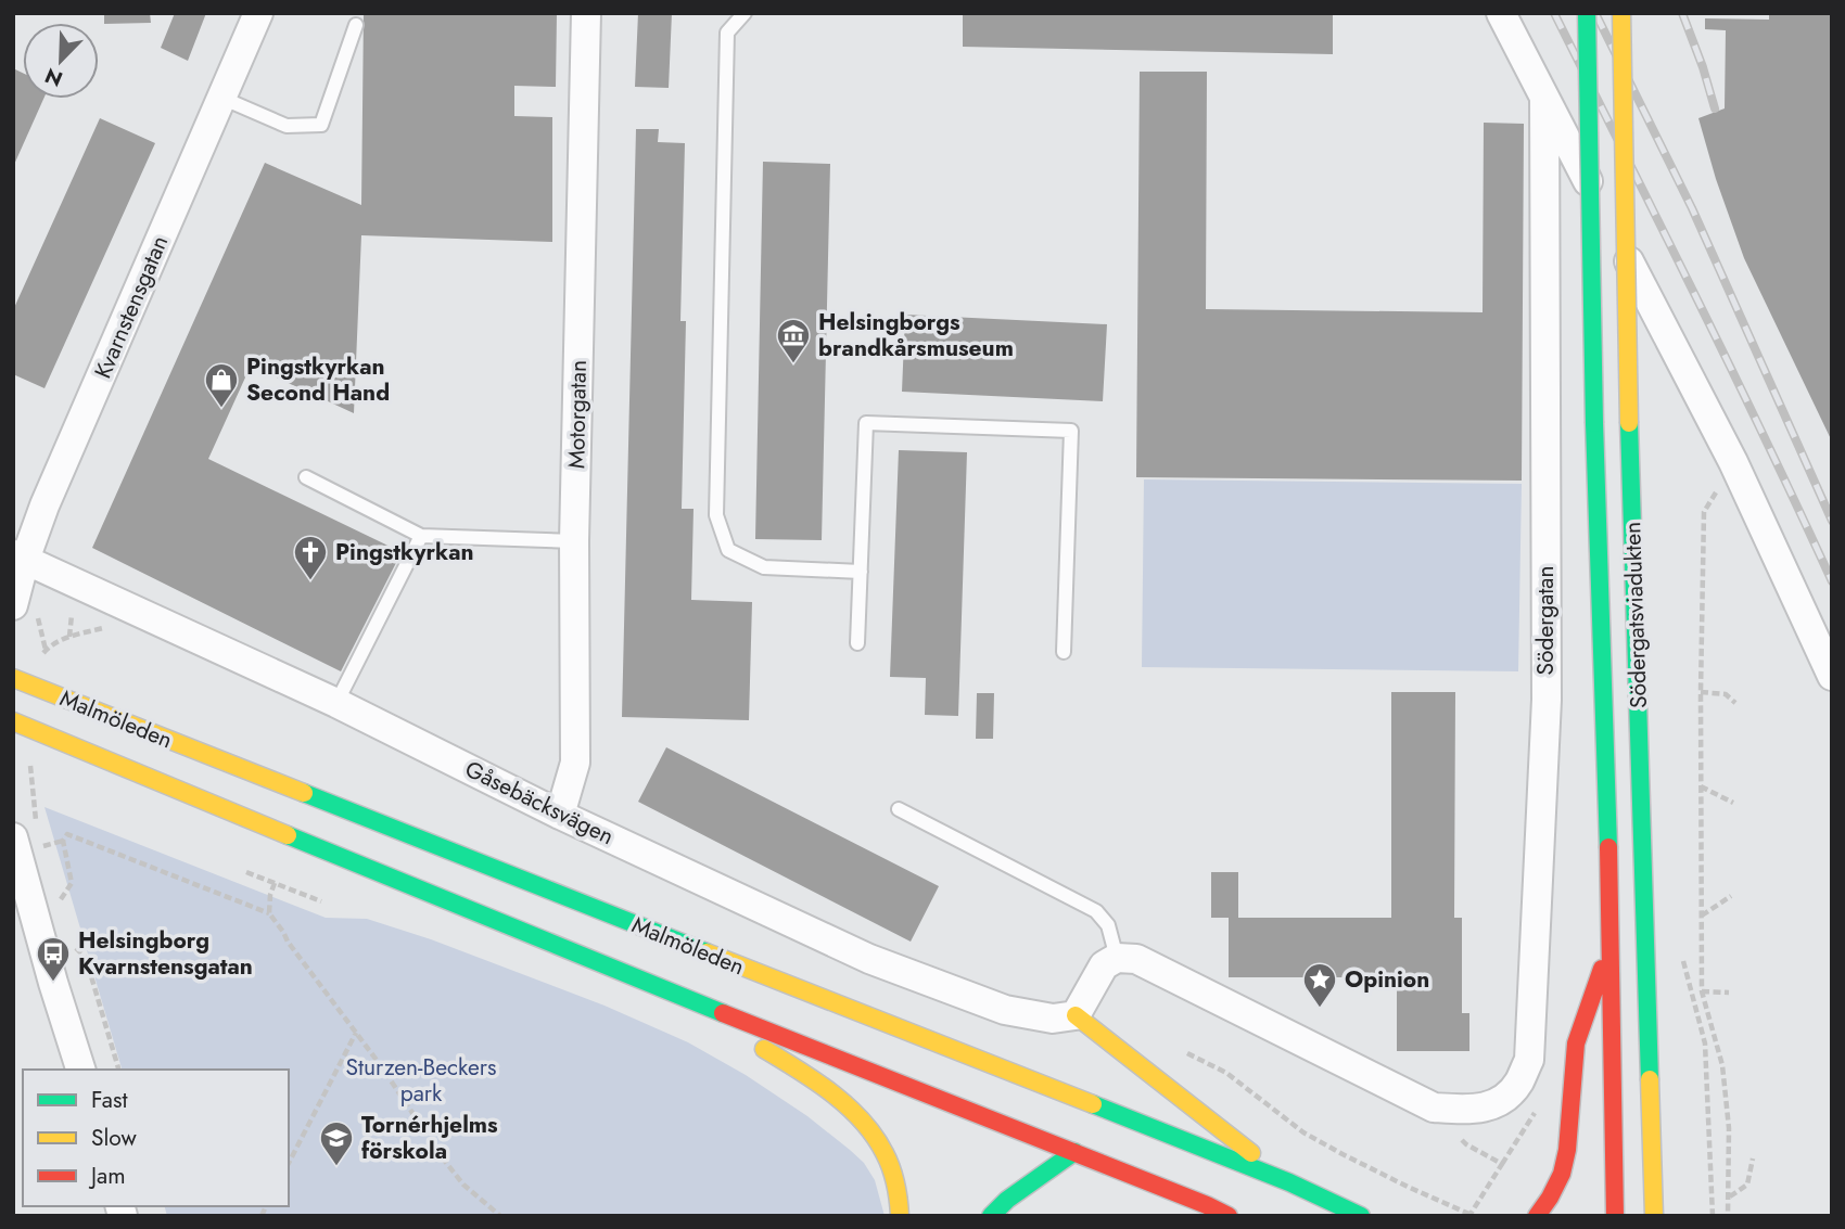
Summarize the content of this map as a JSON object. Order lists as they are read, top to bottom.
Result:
{
  "streets": {
    "main road": ["Södergatsviadukten", "Malmöleden"],
    "street": [
      "Kvarnstensgatan",
      "Motorgatan",
      "Södergatan",
      "Gåsebäcksvägen"
    ]
  },
  "crossings": [
    ["Kvarnstensgatan", "Gåsebäcksvägen"],
    ["Motorgatan", "Gåsebäcksvägen"]
  ],
  "parks": ["Sturzen-Beckers park"],
  "places": {
    "museum": ["Helsingborgs brandkårsmuseum"],
    "shop": ["Pingstkyrkan Second Hand"],
    "church": ["Pingstkyrkan"],
    "bus stop": ["Helsingborg Kvarnstensgatan"],
    "place": ["Opinion"],
    "school or university": ["Tornérhjelms förskola"]
  },
  "legend": ["Fast", "Slow", "Jam"],
  "north": "bottom left"
}
